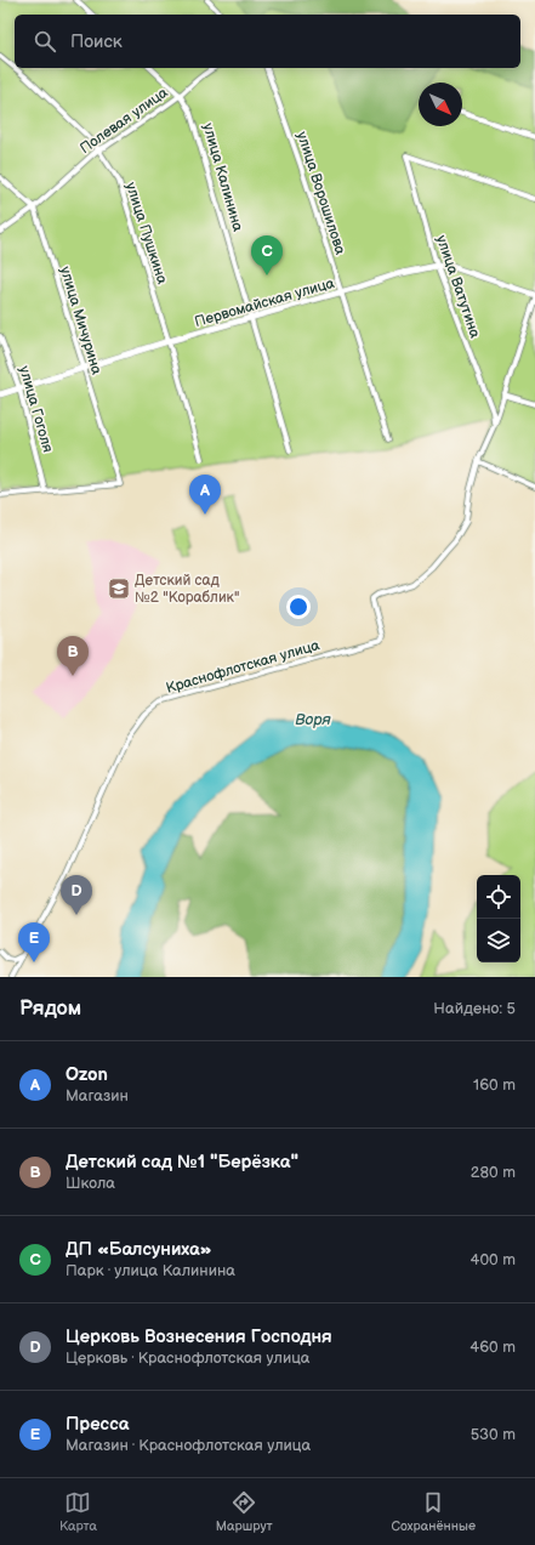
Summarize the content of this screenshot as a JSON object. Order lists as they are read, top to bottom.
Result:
{
  "streets": {
    "street": [
      "Полевая улица",
      "улица Калинина",
      "улица Ворошилова",
      "улица Пушкина",
      "улица Ватутина",
      "Первомайская улица",
      "улица Мичурина",
      "улица Гоголя",
      "Краснофлотская улица"
    ]
  },
  "crossings": [
    ["Полевая улица", "улица Калинина"],
    ["Полевая улица", "улица Пушкина"],
    ["Полевая улица", "улица Мичурина"],
    ["улица Калинина", "Первомайская улица"],
    ["улица Ворошилова", "Первомайская улица"],
    ["улица Пушкина", "Первомайская улица"],
    ["улица Ватутина", "Первомайская улица"],
    ["Первомайская улица", "улица Мичурина"],
    ["Первомайская улица", "улица Гоголя"],
    ["улица Мичурина", "улица Гоголя"]
  ],
  "water": ["Воря"],
  "places": {
    "school or university": ["Детский сад №2 \"Кораблик\""]
  },
  "north": "bottom right",
  "page": {
    "search": "Поиск",
    "pins": [
      "C",
      "A",
      "B",
      "D",
      "E"
    ],
    "heading": ["Рядом", "Найдено: 5"],
    "list": [
      {
        "mark": "A",
        "name": "Ozon",
        "note": "Магазин",
        "value": "160 m"
      },
      {
        "mark": "B",
        "name": "Детский сад №1 \"Берёзка\"",
        "note": "Школа",
        "value": "280 m"
      },
      {
        "mark": "C",
        "name": "ДП «Балсуниха»",
        "note": "Парк · улица Калинина",
        "value": "400 m"
      },
      {
        "mark": "D",
        "name": "Церковь Вознесения Господня",
        "note": "Церковь · Краснофлотская улица",
        "value": "460 m"
      },
      {
        "mark": "E",
        "name": "Пресса",
        "note": "Магазин · Краснофлотская улица",
        "value": "530 m"
      }
    ],
    "nav": ["Карта", "Маршрут", "Сохранённые"]
  }
}
